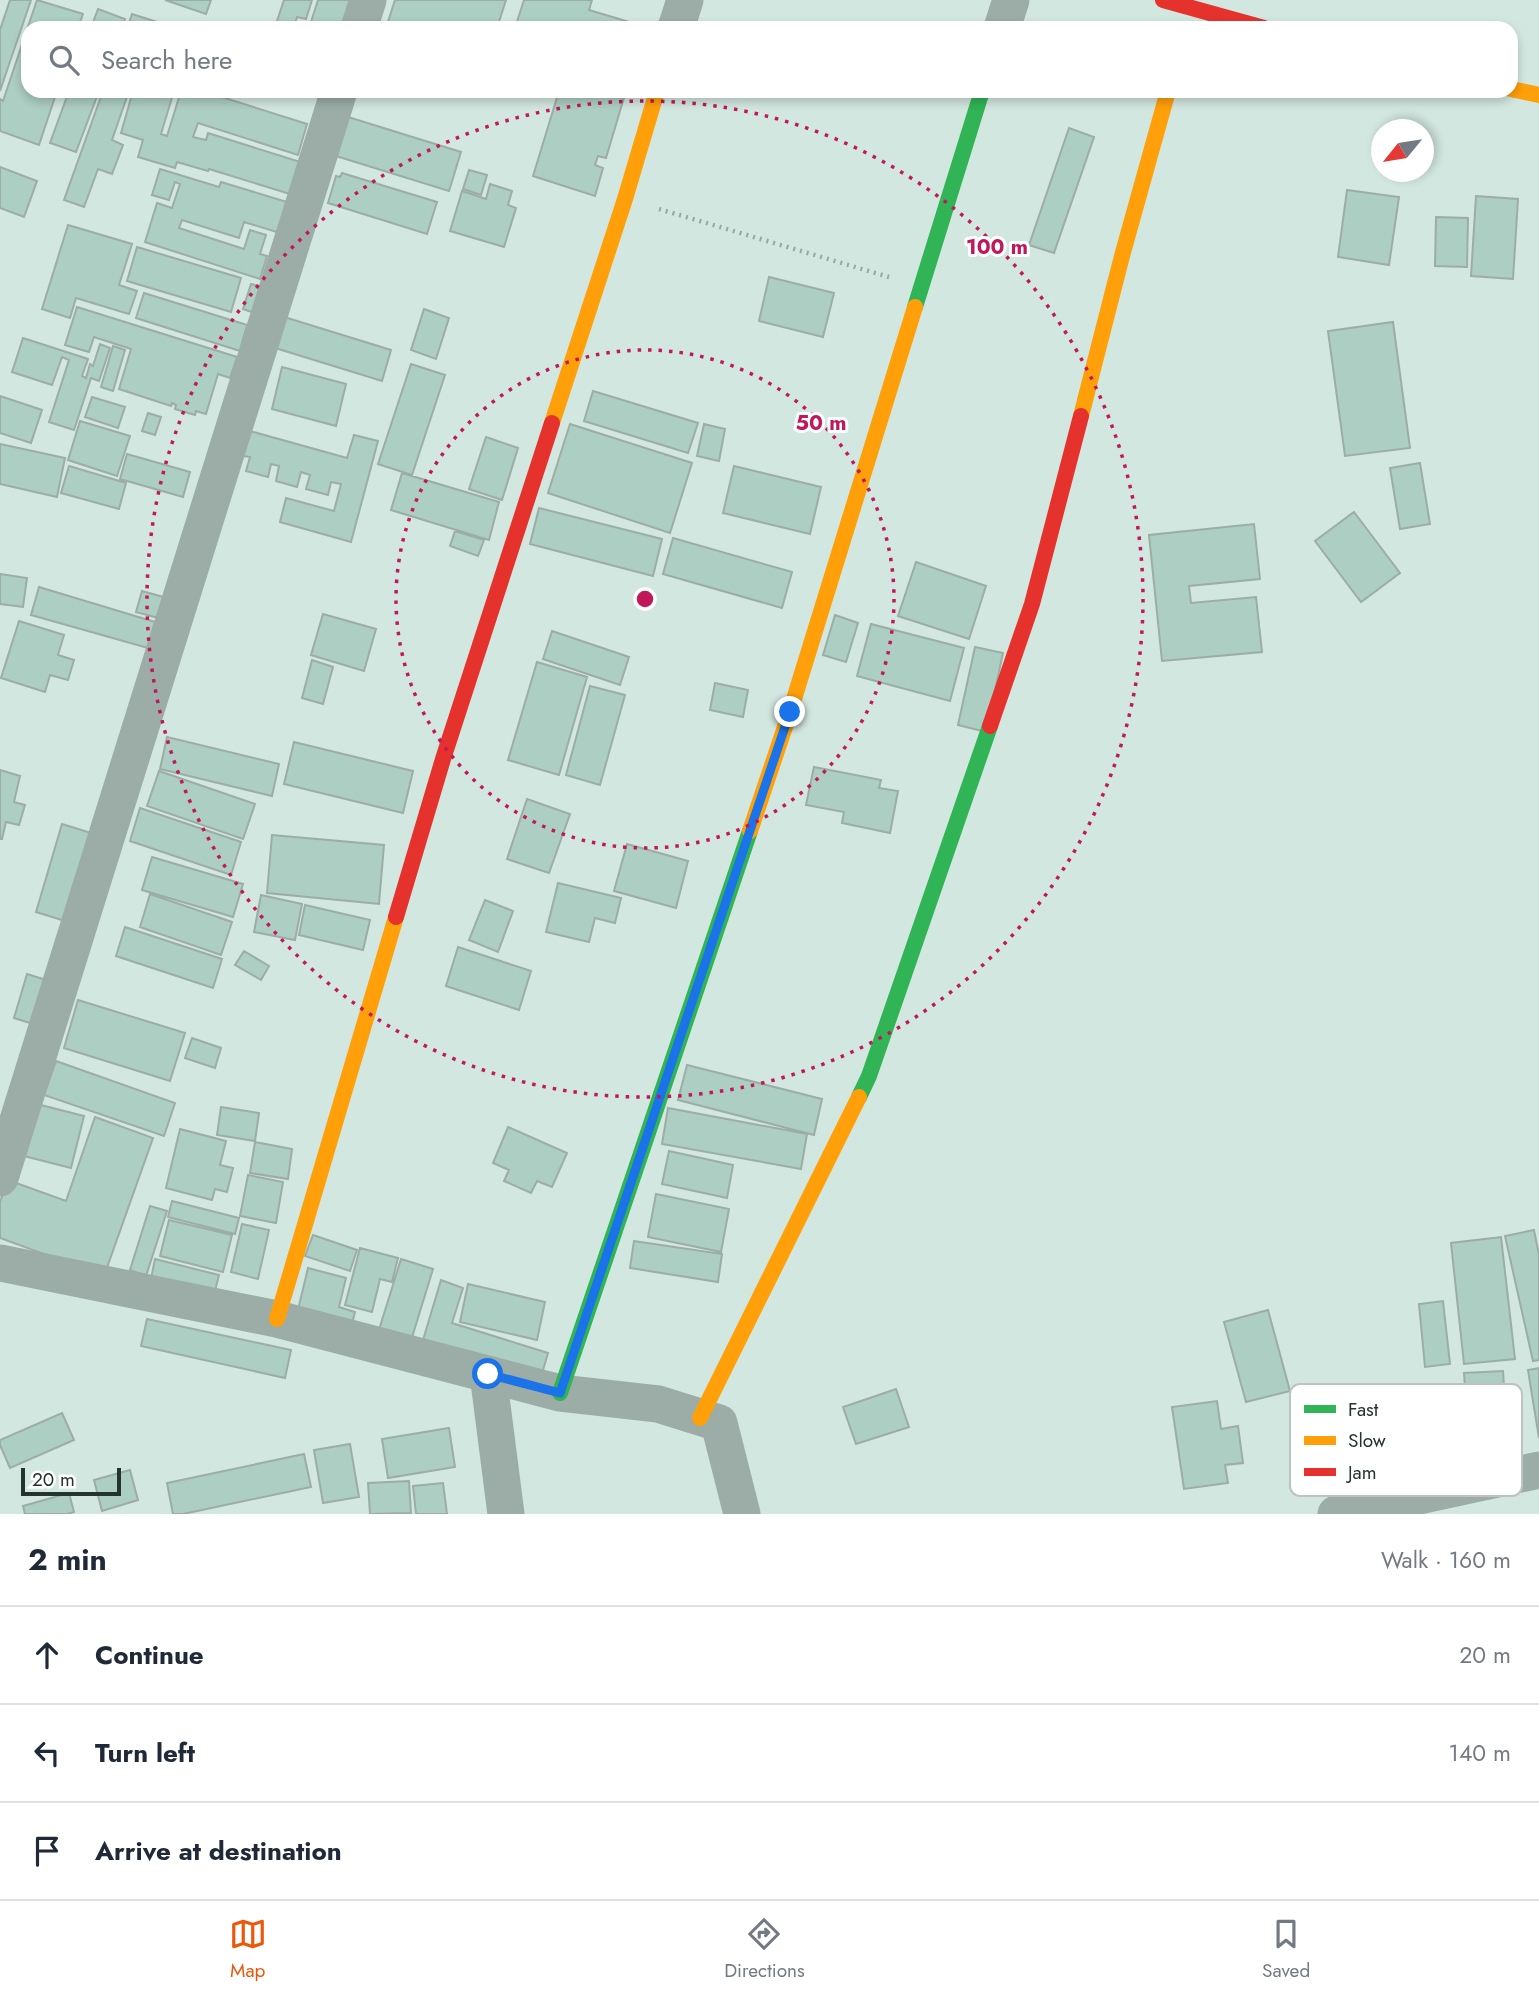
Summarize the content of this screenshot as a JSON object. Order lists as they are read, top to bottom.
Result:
{
  "legend": ["Fast", "Slow", "Jam"],
  "scale_bar": "20 m",
  "north": "bottom left",
  "page": {
    "search": "Search here",
    "scale": "20 m",
    "heading": ["2 min", "Walk · 160 m"],
    "list": [
      ["Continue", "20 m"],
      ["Turn left", "140 m"],
      "Arrive at destination"
    ],
    "nav": ["Map", "Directions", "Saved"]
  },
  "rings": ["100 m", "50 m"]
}
